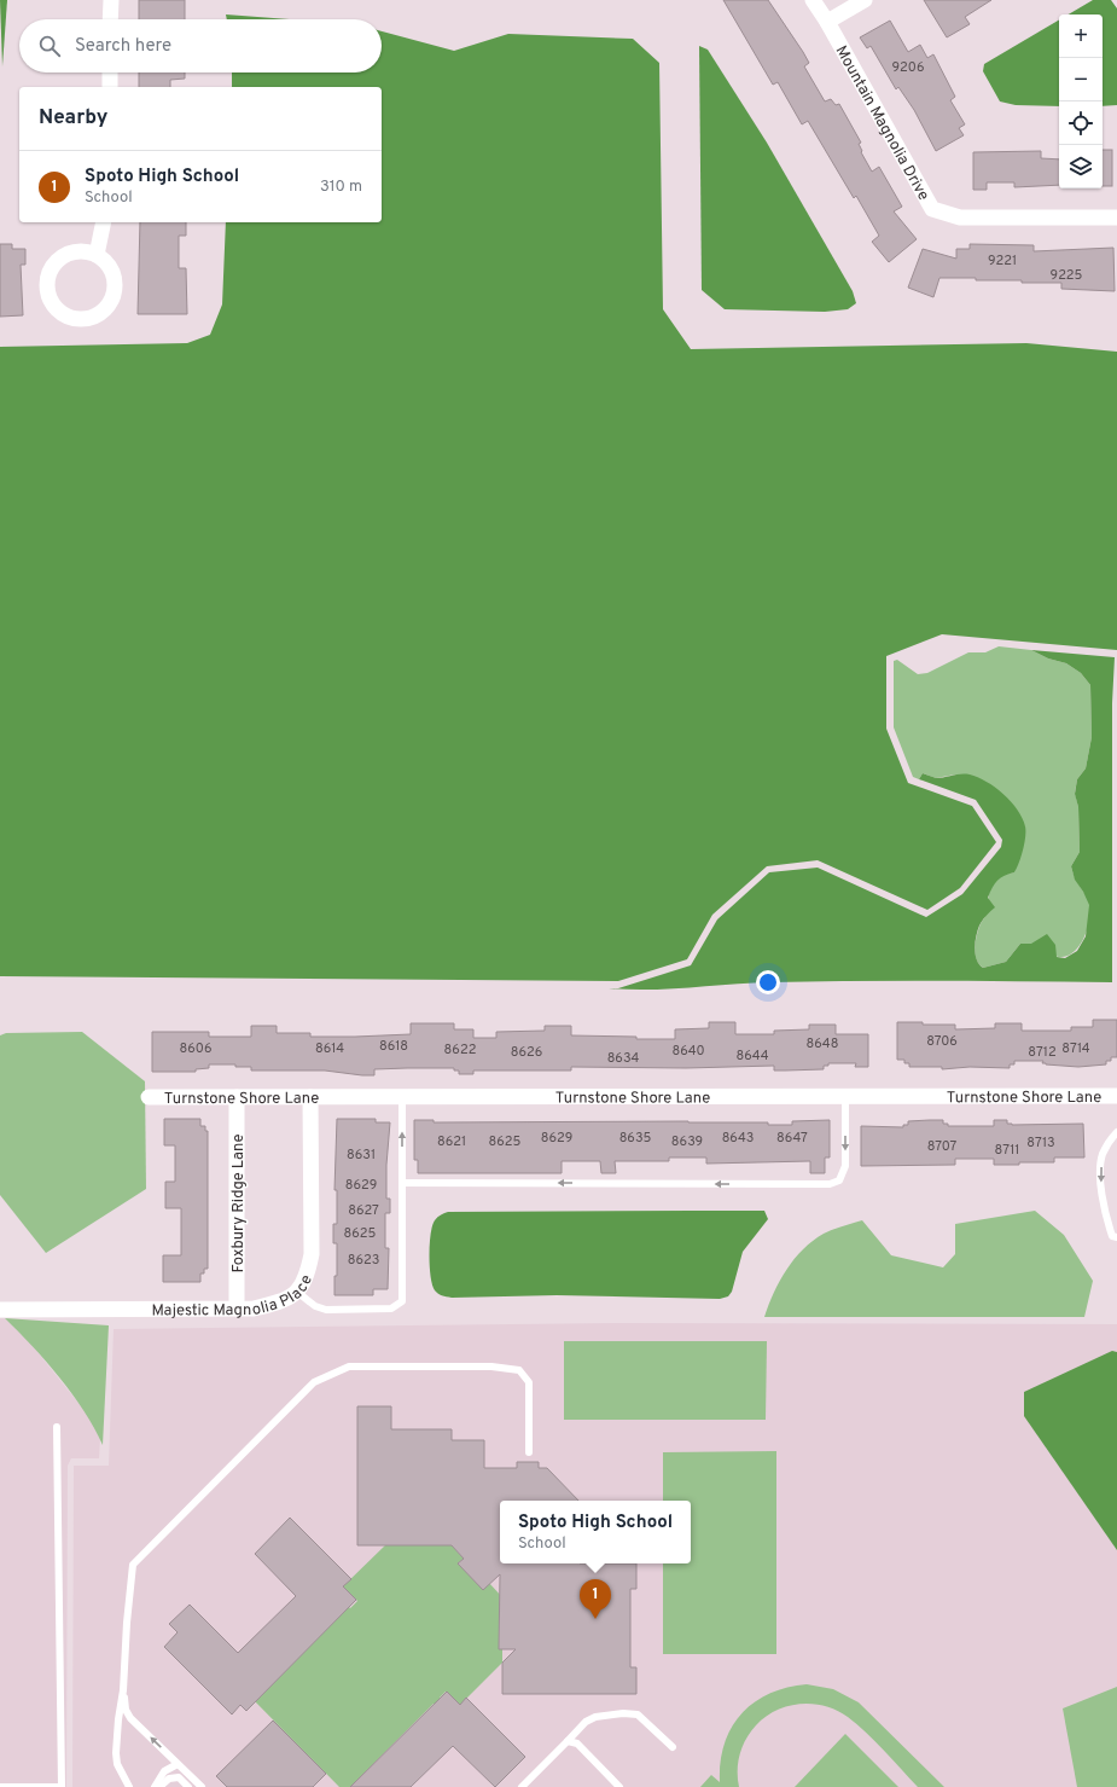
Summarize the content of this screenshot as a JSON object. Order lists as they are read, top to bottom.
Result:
{
  "streets": {
    "street": [
      "Mountain Magnolia Drive",
      "Turnstone Shore Lane",
      "Foxbury Ridge Lane",
      "Majestic Magnolia Place"
    ]
  },
  "crossings": [
    ["Turnstone Shore Lane", "Foxbury Ridge Lane"],
    ["Turnstone Shore Lane", "Majestic Magnolia Place"],
    ["Foxbury Ridge Lane", "Majestic Magnolia Place"]
  ],
  "house_numbers": [
    "9206",
    "9221",
    "9225",
    "8706",
    "8648",
    "8618",
    "8606",
    "8614",
    "8714",
    "8622",
    "8640",
    "8626",
    "8712",
    "8644",
    "8634",
    "8629",
    "8635",
    "8643",
    "8647",
    "8621",
    "8625",
    "8639",
    "8713",
    "8707",
    "8711",
    "8631",
    "8629",
    "8627",
    "8625",
    "8623"
  ],
  "page": {
    "map_buttons": ["+", "−"],
    "search": "Search here",
    "heading": "Nearby",
    "list": [
      {
        "mark": "1",
        "name": "Spoto High School",
        "note": "School",
        "value": "310 m"
      }
    ],
    "popup": ["Spoto High School", "School"],
    "pins": "1"
  }
}
